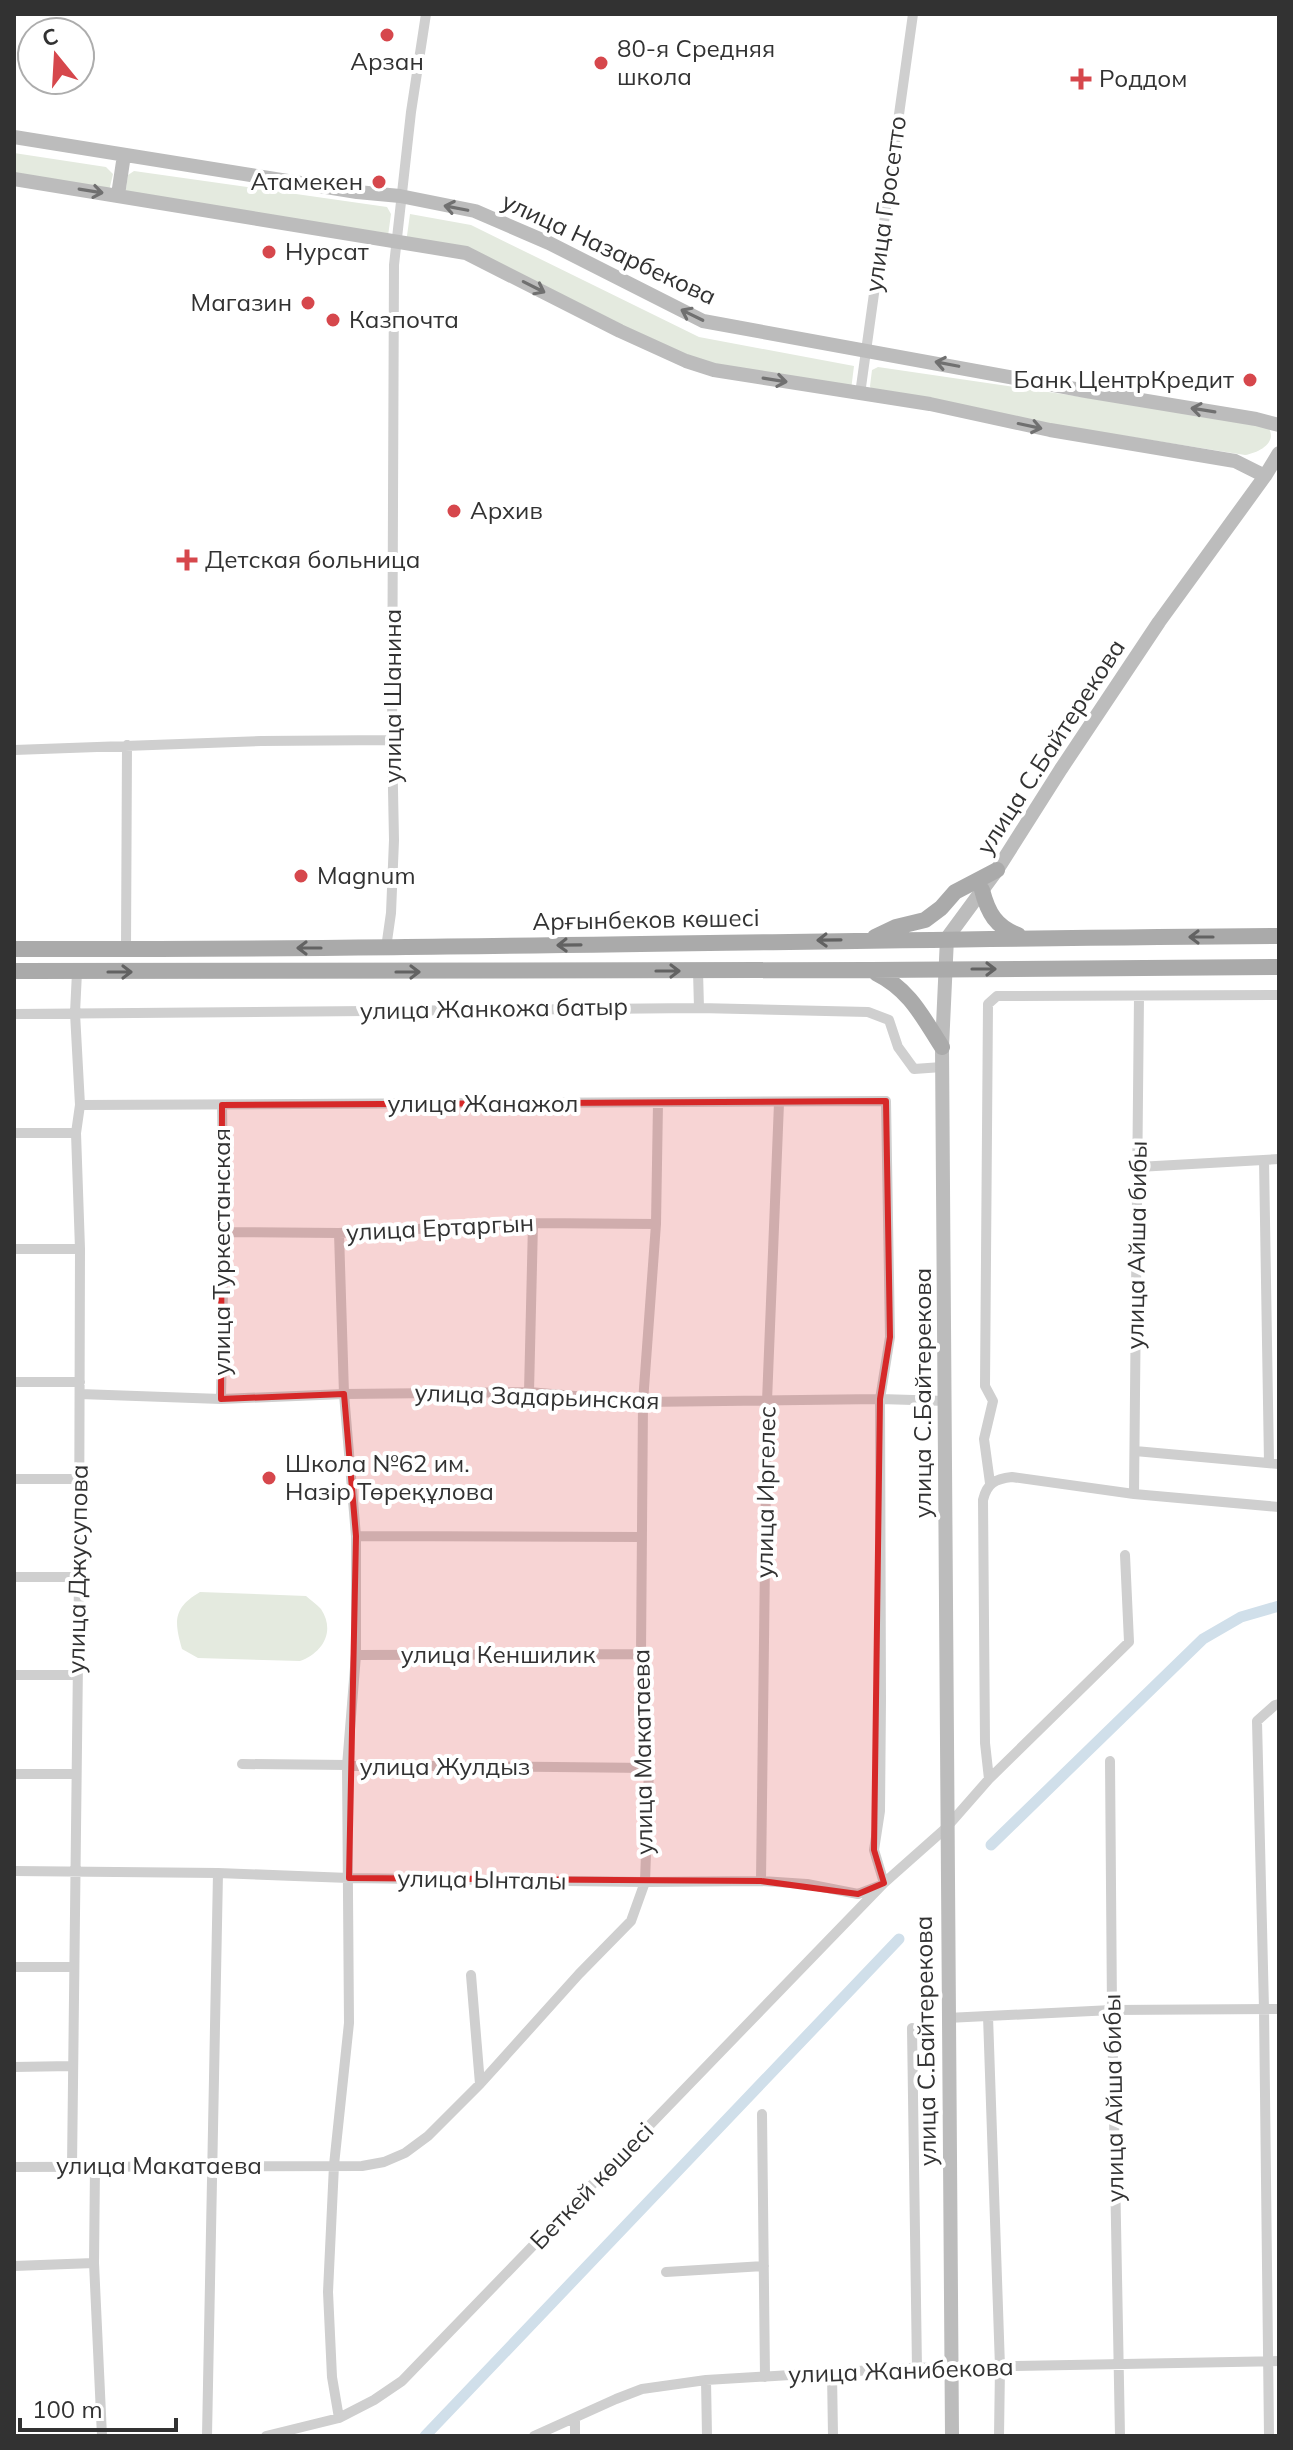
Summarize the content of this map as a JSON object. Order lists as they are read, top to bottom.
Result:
{
  "streets": {
    "main road": ["Арғынбеков көшесі"],
    "street": [
      "улица Гросетто",
      "улица Назарбекова",
      "улица Шанина",
      "улица С.Байтерекова",
      "улица Жанкожа батыр",
      "улица Жанажол",
      "улица Ертаргын",
      "улица Айша бибы",
      "улица Туркестанская",
      "улица Задарьинская",
      "улица Иргелес",
      "улица Джусупова",
      "улица Кеншилик",
      "улица Макатаева",
      "улица Жулдыз",
      "улица Ынталы",
      "Беткей көшесі",
      "улица Жанибекова"
    ]
  },
  "crossings": [
    ["улица Гросетто", "улица Назарбекова"],
    ["улица Назарбекова", "улица Шанина"],
    ["улица Шанина", "Арғынбеков көшесі"],
    ["улица С.Байтерекова", "Арғынбеков көшесі"],
    ["улица С.Байтерекова", "улица Жанкожа батыр"],
    ["улица С.Байтерекова", "улица Задарьинская"],
    ["улица С.Байтерекова", "Беткей көшесі"],
    ["улица С.Байтерекова", "улица Жанибекова"],
    ["Арғынбеков көшесі", "улица Джусупова"],
    ["улица Жанкожа батыр", "улица Джусупова"],
    ["улица Жанажол", "улица Туркестанская"],
    ["улица Жанажол", "улица Задарьинская"],
    ["улица Жанажол", "улица Иргелес"],
    ["улица Жанажол", "улица Джусупова"],
    ["улица Жанажол", "улица Макатаева"],
    ["улица Ертаргын", "улица Туркестанская"],
    ["улица Ертаргын", "улица Макатаева"],
    ["улица Айша бибы", "улица Жанибекова"],
    ["улица Туркестанская", "улица Задарьинская"],
    ["улица Задарьинская", "улица Иргелес"],
    ["улица Задарьинская", "улица Джусупова"],
    ["улица Задарьинская", "улица Макатаева"],
    ["улица Иргелес", "улица Ынталы"],
    ["улица Джусупова", "улица Макатаева"],
    ["улица Джусупова", "улица Ынталы"],
    ["улица Кеншилик", "улица Макатаева"],
    ["улица Макатаева", "улица Жулдыз"],
    ["улица Макатаева", "улица Ынталы"],
    ["улица Ынталы", "Беткей көшесі"]
  ],
  "places": {
    "other": [
      "Арзан",
      "80-я Средняя школа",
      "Атамекен",
      "Нурсат",
      "Магазин",
      "Казпочта",
      "Банк ЦентрКредит",
      "Архив",
      "Magnum",
      "Школа №62 им. Назір Төреқұлова"
    ],
    "health": ["Роддом", "Детская больница"]
  },
  "scale_bar": "100 m",
  "north": "top"
}
